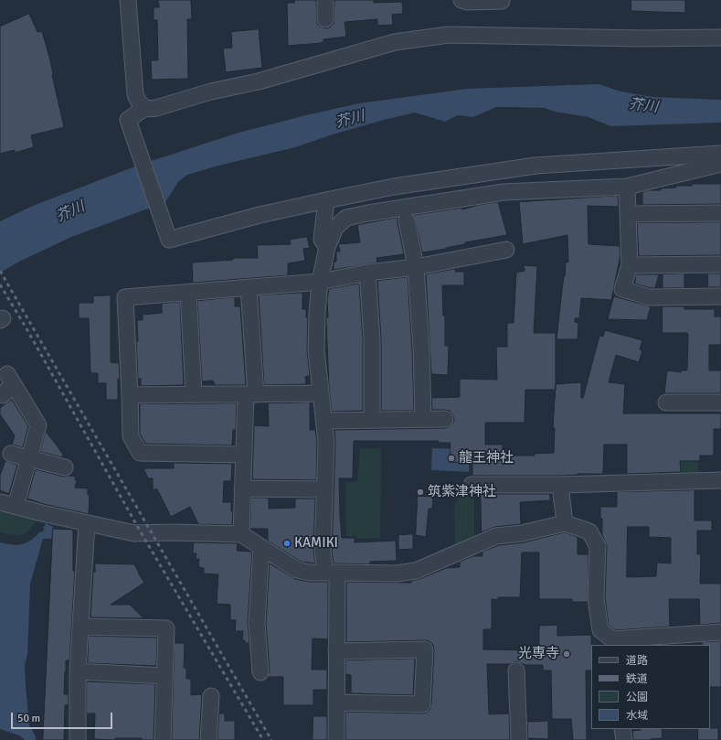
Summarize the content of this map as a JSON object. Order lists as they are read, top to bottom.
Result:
{
  "water": ["芥川"],
  "places": [
    "龍王神社",
    "筑紫津神社",
    "KAMIKI",
    "光専寺"
  ],
  "legend": [
    "道路",
    "鉄道",
    "公園",
    "水域"
  ],
  "scale_bar": "50 m"
}
